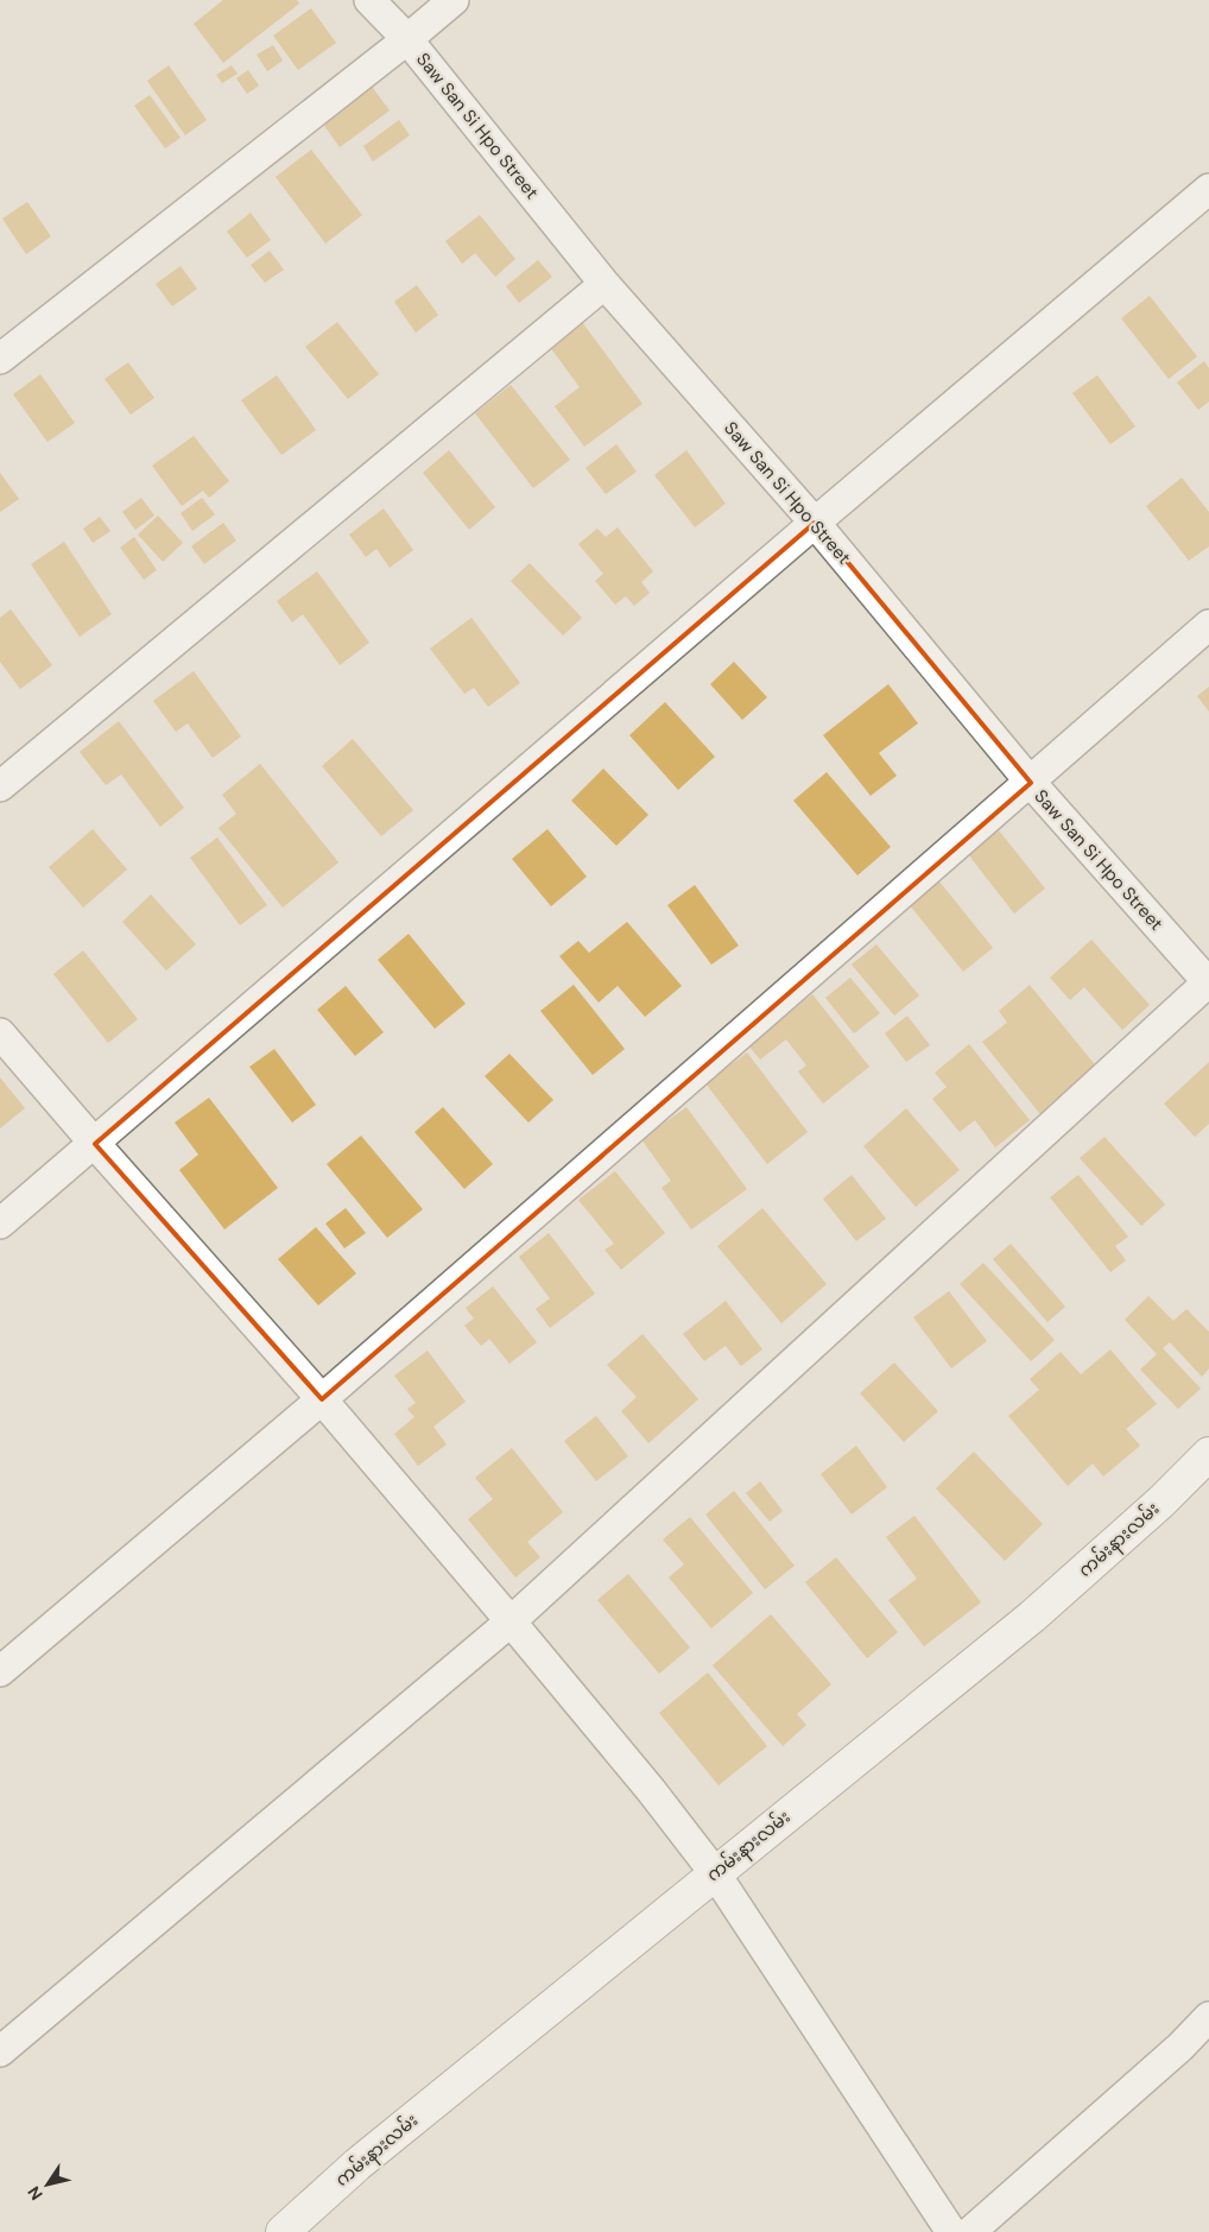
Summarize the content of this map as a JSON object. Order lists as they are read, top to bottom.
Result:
{
  "streets": {
    "main road": ["ကမ်းနားလမ်း"],
    "street": ["Saw San Si Hpo Street"]
  },
  "north": "bottom left"
}
